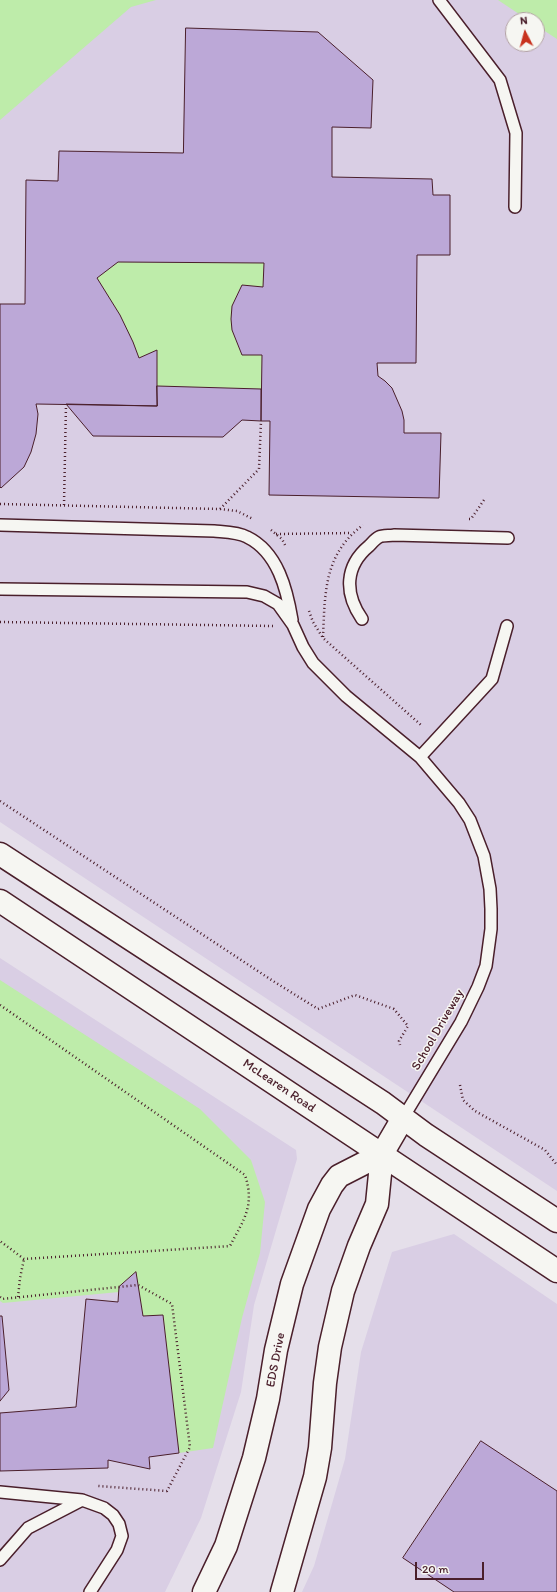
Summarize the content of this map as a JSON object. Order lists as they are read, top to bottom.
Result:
{
  "streets": {
    "main road": ["McLearen Road", "EDS Drive"],
    "lane": ["School Driveway"]
  },
  "crossings": [
    ["McLearen Road", "EDS Drive"]
  ],
  "scale_bar": "20 m",
  "north": "top"
}
